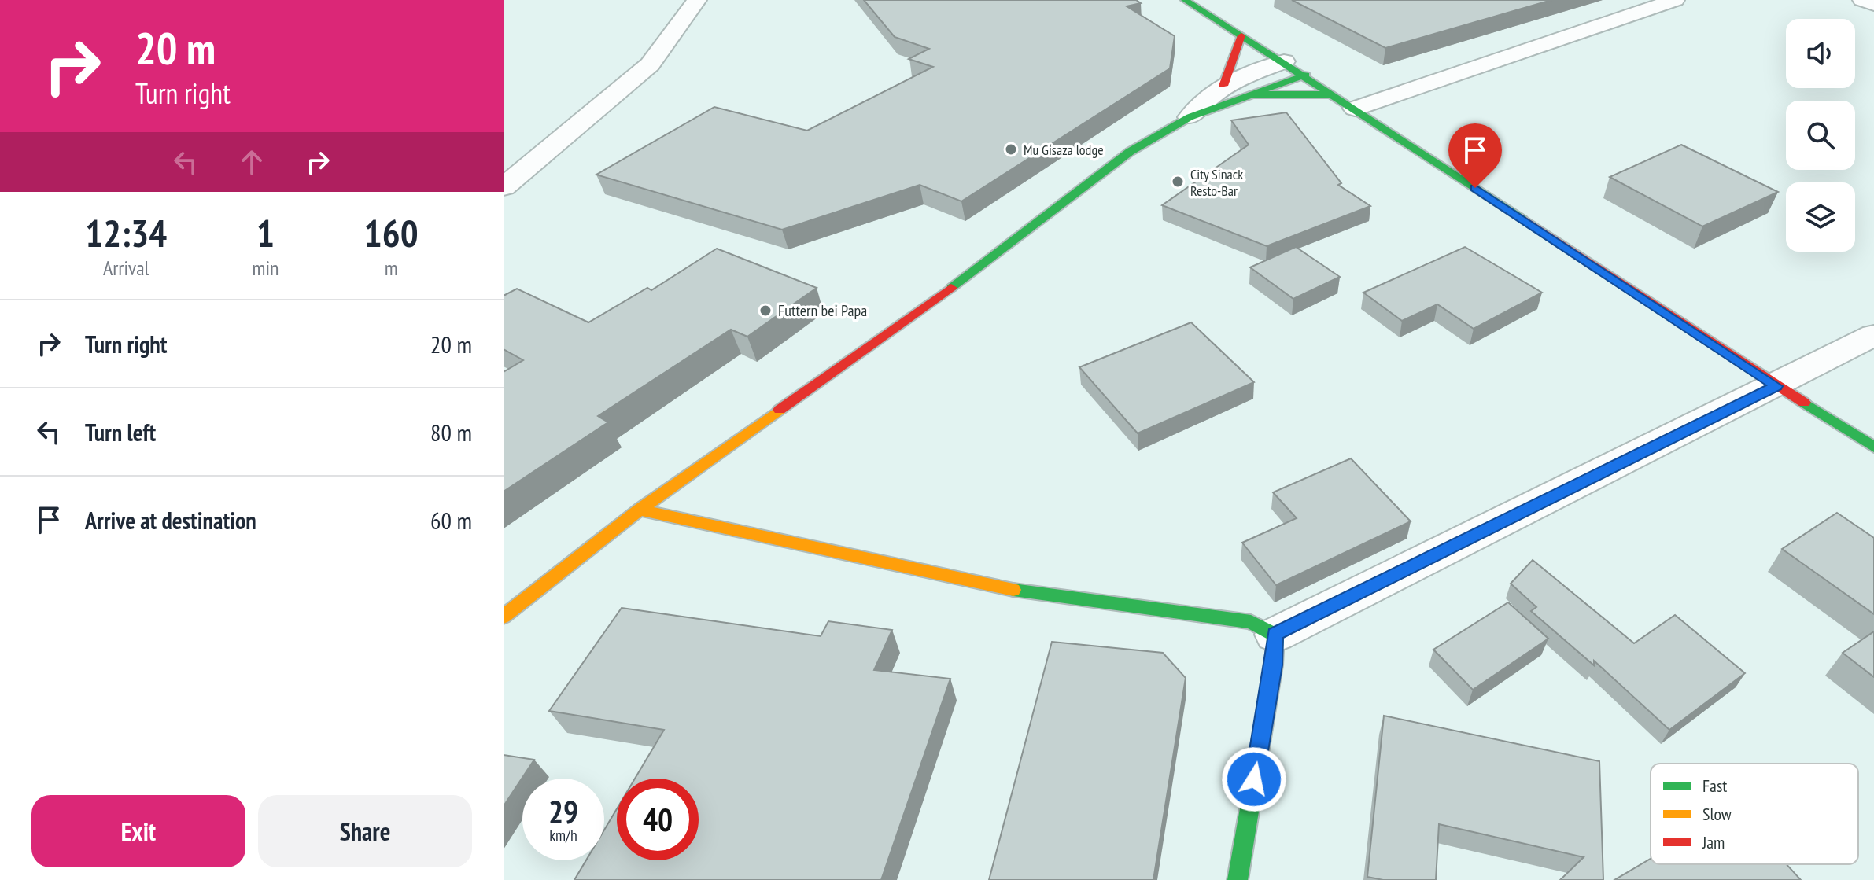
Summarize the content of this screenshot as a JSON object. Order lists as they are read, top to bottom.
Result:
{
  "places": ["Mu Gisaza lodge", "City Sinack Resto-Bar", "Futtern bei Papa"],
  "legend": ["Fast", "Slow", "Jam"],
  "page": {
    "turn": ["20 m", "Turn right"],
    "eta": [
      "12:34",
      "Arrival",
      "1",
      "min",
      "160",
      "m"
    ],
    "list": [
      {
        "name": "Turn right",
        "value": "20 m"
      },
      {
        "name": "Turn left",
        "value": "80 m"
      },
      {
        "name": "Arrive at destination",
        "value": "60 m"
      }
    ],
    "speed": "29 km/h",
    "limit": "40",
    "buttons": ["Exit", "Share"]
  }
}
